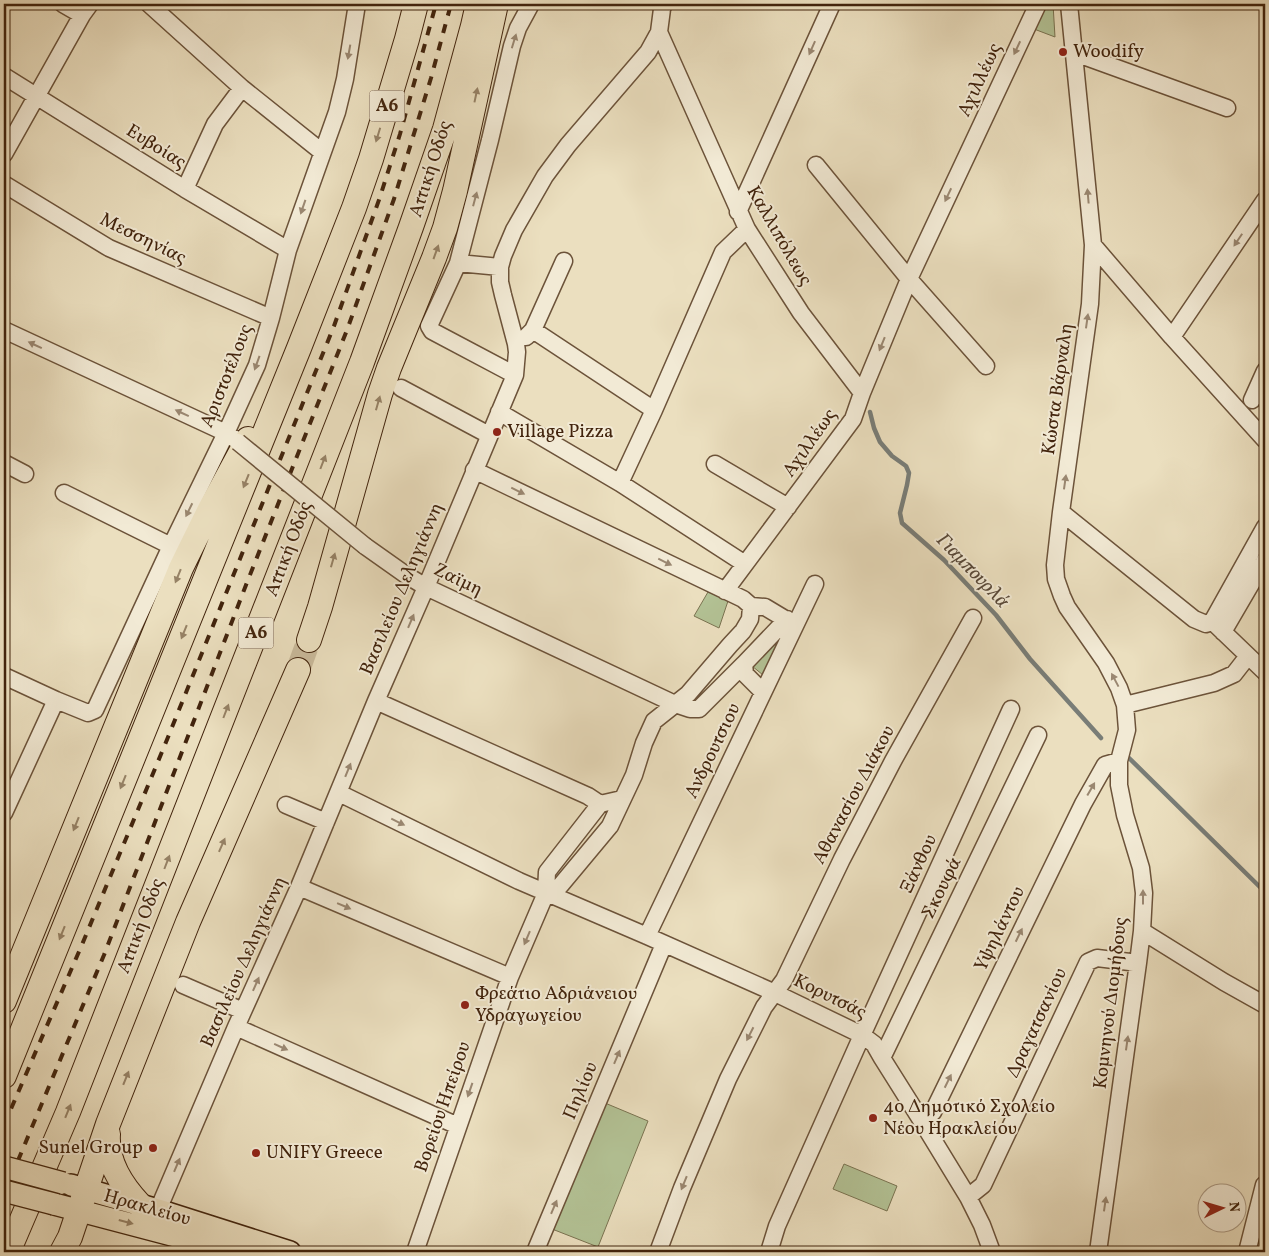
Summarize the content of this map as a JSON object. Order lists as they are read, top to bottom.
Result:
{
  "streets": {
    "highway": ["Α6", "Αττική Οδός"],
    "main road": ["Ηρακλείου"],
    "street": [
      "Αχιλλέως",
      "Ευβοίας",
      "Καλλιπόλεως",
      "Μεσσηνίας",
      "Αριστοτέλους",
      "Κώστα Βάρναλη",
      "Ζαϊμη",
      "Βασιλείου Δεληγιάννη",
      "Ανδρουτσιου",
      "Αθανασίου Διάκου",
      "Ξάνθου",
      "Σκουφά",
      "Υψηλάντου",
      "Κορυτσάς",
      "Κομνηνού Διομήδους",
      "Δραγατσανίου",
      "Πηλίου",
      "Βορείου Ηπείρου"
    ]
  },
  "crossings": [
    ["Αχιλλέως", "Καλλιπόλεως"],
    ["Ευβοίας", "Αριστοτέλους"],
    ["Καλλιπόλεως", "Βασιλείου Δεληγιάννη"],
    ["Μεσσηνίας", "Αριστοτέλους"],
    ["Αριστοτέλους", "Ζαϊμη"],
    ["Κώστα Βάρναλη", "Υψηλάντου"],
    ["Κώστα Βάρναλη", "Κομνηνού Διομήδους"],
    ["Ζαϊμη", "Βασιλείου Δεληγιάννη"],
    ["Βασιλείου Δεληγιάννη", "Κορυτσάς"],
    ["Βασιλείου Δεληγιάννη", "Ηρακλείου"],
    ["Ανδρουτσιου", "Κορυτσάς"],
    ["Αθανασίου Διάκου", "Κορυτσάς"],
    ["Ξάνθου", "Κορυτσάς"],
    ["Σκουφά", "Κορυτσάς"],
    ["Υψηλάντου", "Κορυτσάς"],
    ["Υψηλάντου", "Κομνηνού Διομήδους"],
    ["Κορυτσάς", "Δραγατσανίου"],
    ["Κορυτσάς", "Πηλίου"],
    ["Κορυτσάς", "Βορείου Ηπείρου"],
    ["Κομνηνού Διομήδους", "Δραγατσανίου"]
  ],
  "one_way": [
    "Αχιλλέως",
    "Αριστοτέλους",
    "Κώστα Βάρναλη",
    "Βασιλείου Δεληγιάννη",
    "Αθανασίου Διάκου",
    "Υψηλάντου",
    "Κομνηνού Διομήδους",
    "Πηλίου",
    "Βορείου Ηπείρου"
  ],
  "water": ["Γιαμπουρλά"],
  "places": [
    "Woodify",
    "Village Pizza",
    "Φρεάτιο Αδριάνειου Υδραγωγείου",
    "4ο Δημοτικό Σχολείο Νέου Ηρακλείου",
    "Sunel Group",
    "UNIFY Greece"
  ],
  "north": "right"
}
